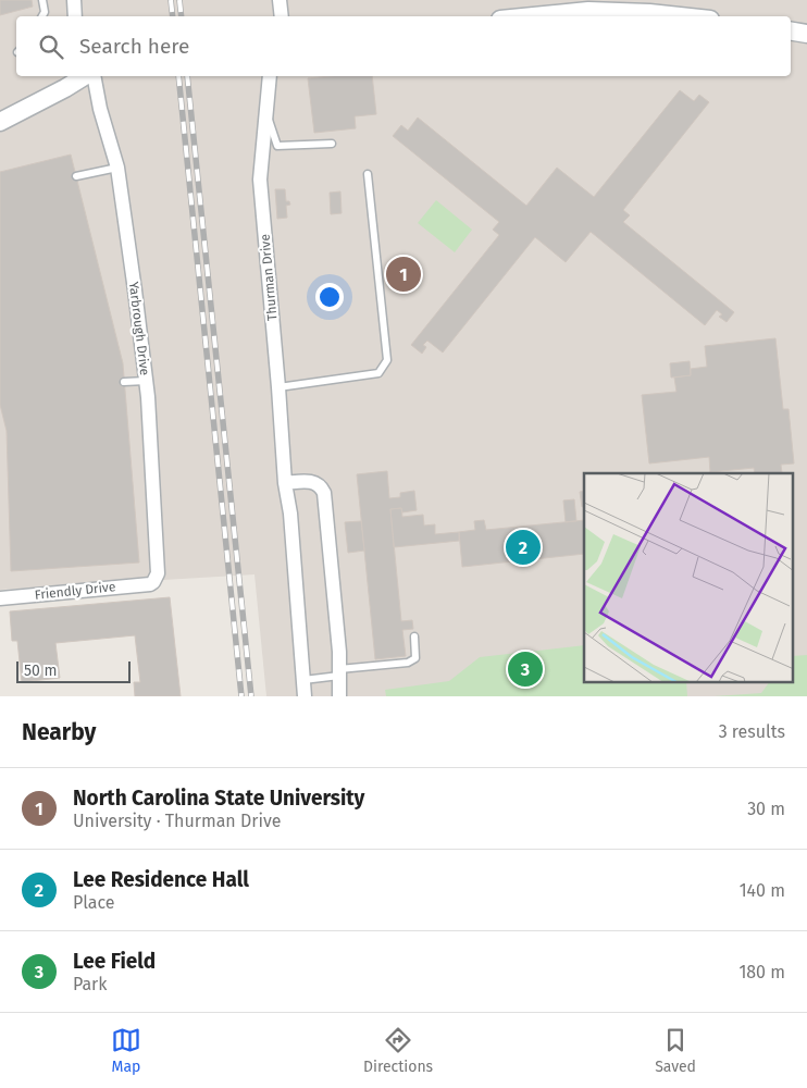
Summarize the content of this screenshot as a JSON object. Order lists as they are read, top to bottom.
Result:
{
  "streets": {
    "street": ["Thurman Drive", "Yarbrough Drive", "Friendly Drive"]
  },
  "crossings": [
    ["Yarbrough Drive", "Friendly Drive"]
  ],
  "scale_bar": "50 m",
  "page": {
    "search": "Search here",
    "pins": ["1", "2", "3"],
    "scale": "50 m",
    "heading": ["Nearby", "3 results"],
    "list": [
      {
        "mark": "1",
        "name": "North Carolina State University",
        "note": "University · Thurman Drive",
        "value": "30 m"
      },
      {
        "mark": "2",
        "name": "Lee Residence Hall",
        "note": "Place",
        "value": "140 m"
      },
      {
        "mark": "3",
        "name": "Lee Field",
        "note": "Park",
        "value": "180 m"
      }
    ],
    "nav": ["Map", "Directions", "Saved"]
  }
}
